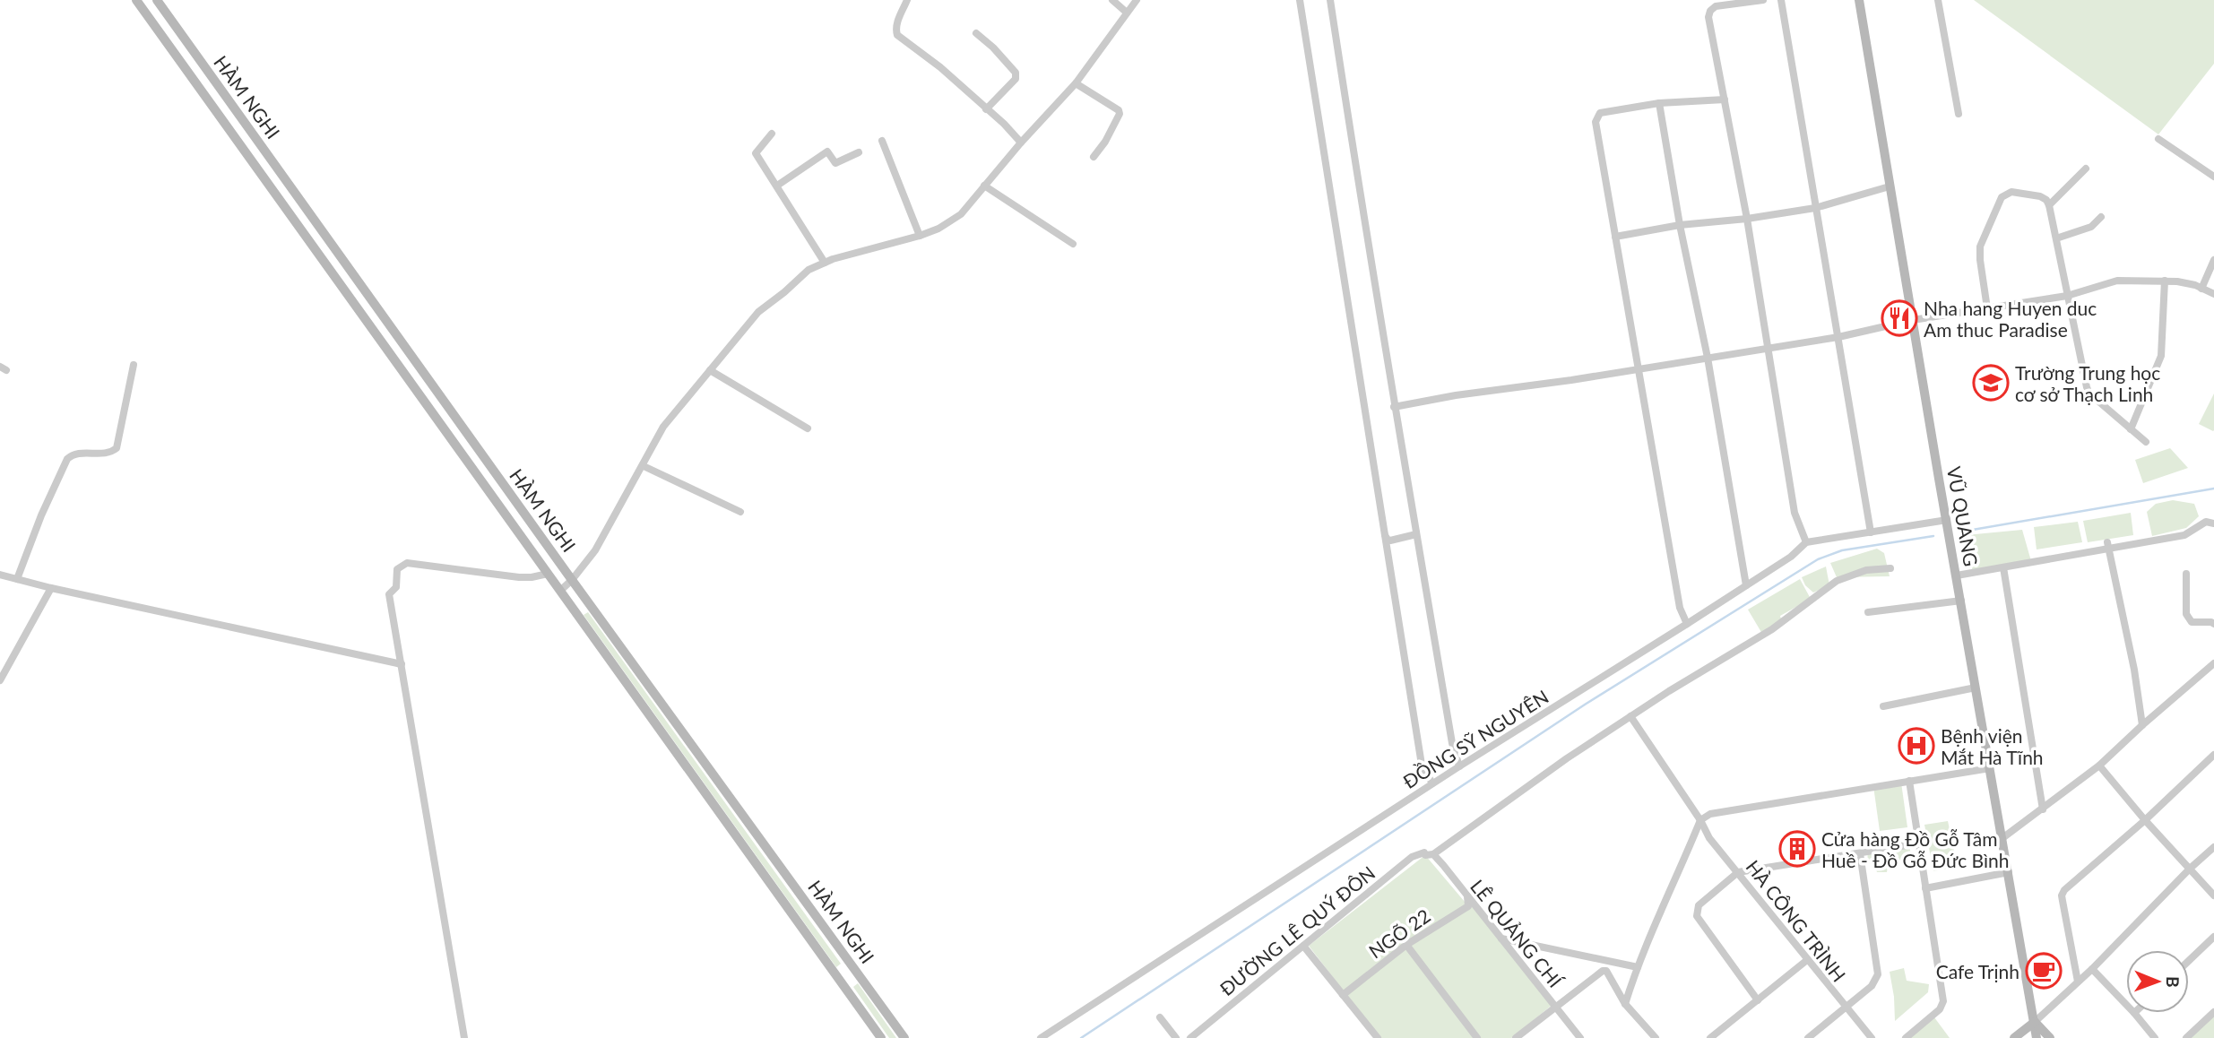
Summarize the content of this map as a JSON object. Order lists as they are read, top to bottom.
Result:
{
  "streets": {
    "main road": ["HÀM NGHI", "VŨ QUANG"],
    "street": [
      "ĐỒNG SỸ NGUYÊN",
      "HÀ CÔNG TRÌNH",
      "ĐƯỜNG LÊ QUÝ ĐÔN",
      "NGÕ 22",
      "LÊ QUẢNG CHÍ"
    ]
  },
  "crossings": [
    ["HÀ CÔNG TRÌNH", "ĐƯỜNG LÊ QUÝ ĐÔN"],
    ["ĐƯỜNG LÊ QUÝ ĐÔN", "LÊ QUẢNG CHÍ"],
    ["NGÕ 22", "LÊ QUẢNG CHÍ"]
  ],
  "places": {
    "restaurant": ["Nha hang Huyen duc Am thuc Paradise"],
    "school or university": ["Trường Trung học cơ sở Thạch Linh"],
    "hospital": ["Bệnh viện Mắt Hà Tĩnh"],
    "building": ["Cửa hàng Đồ Gỗ Tâm Huề - Đồ Gỗ Đức Bình"],
    "cafe": ["Cafe Trịnh"]
  },
  "north": "right"
}
